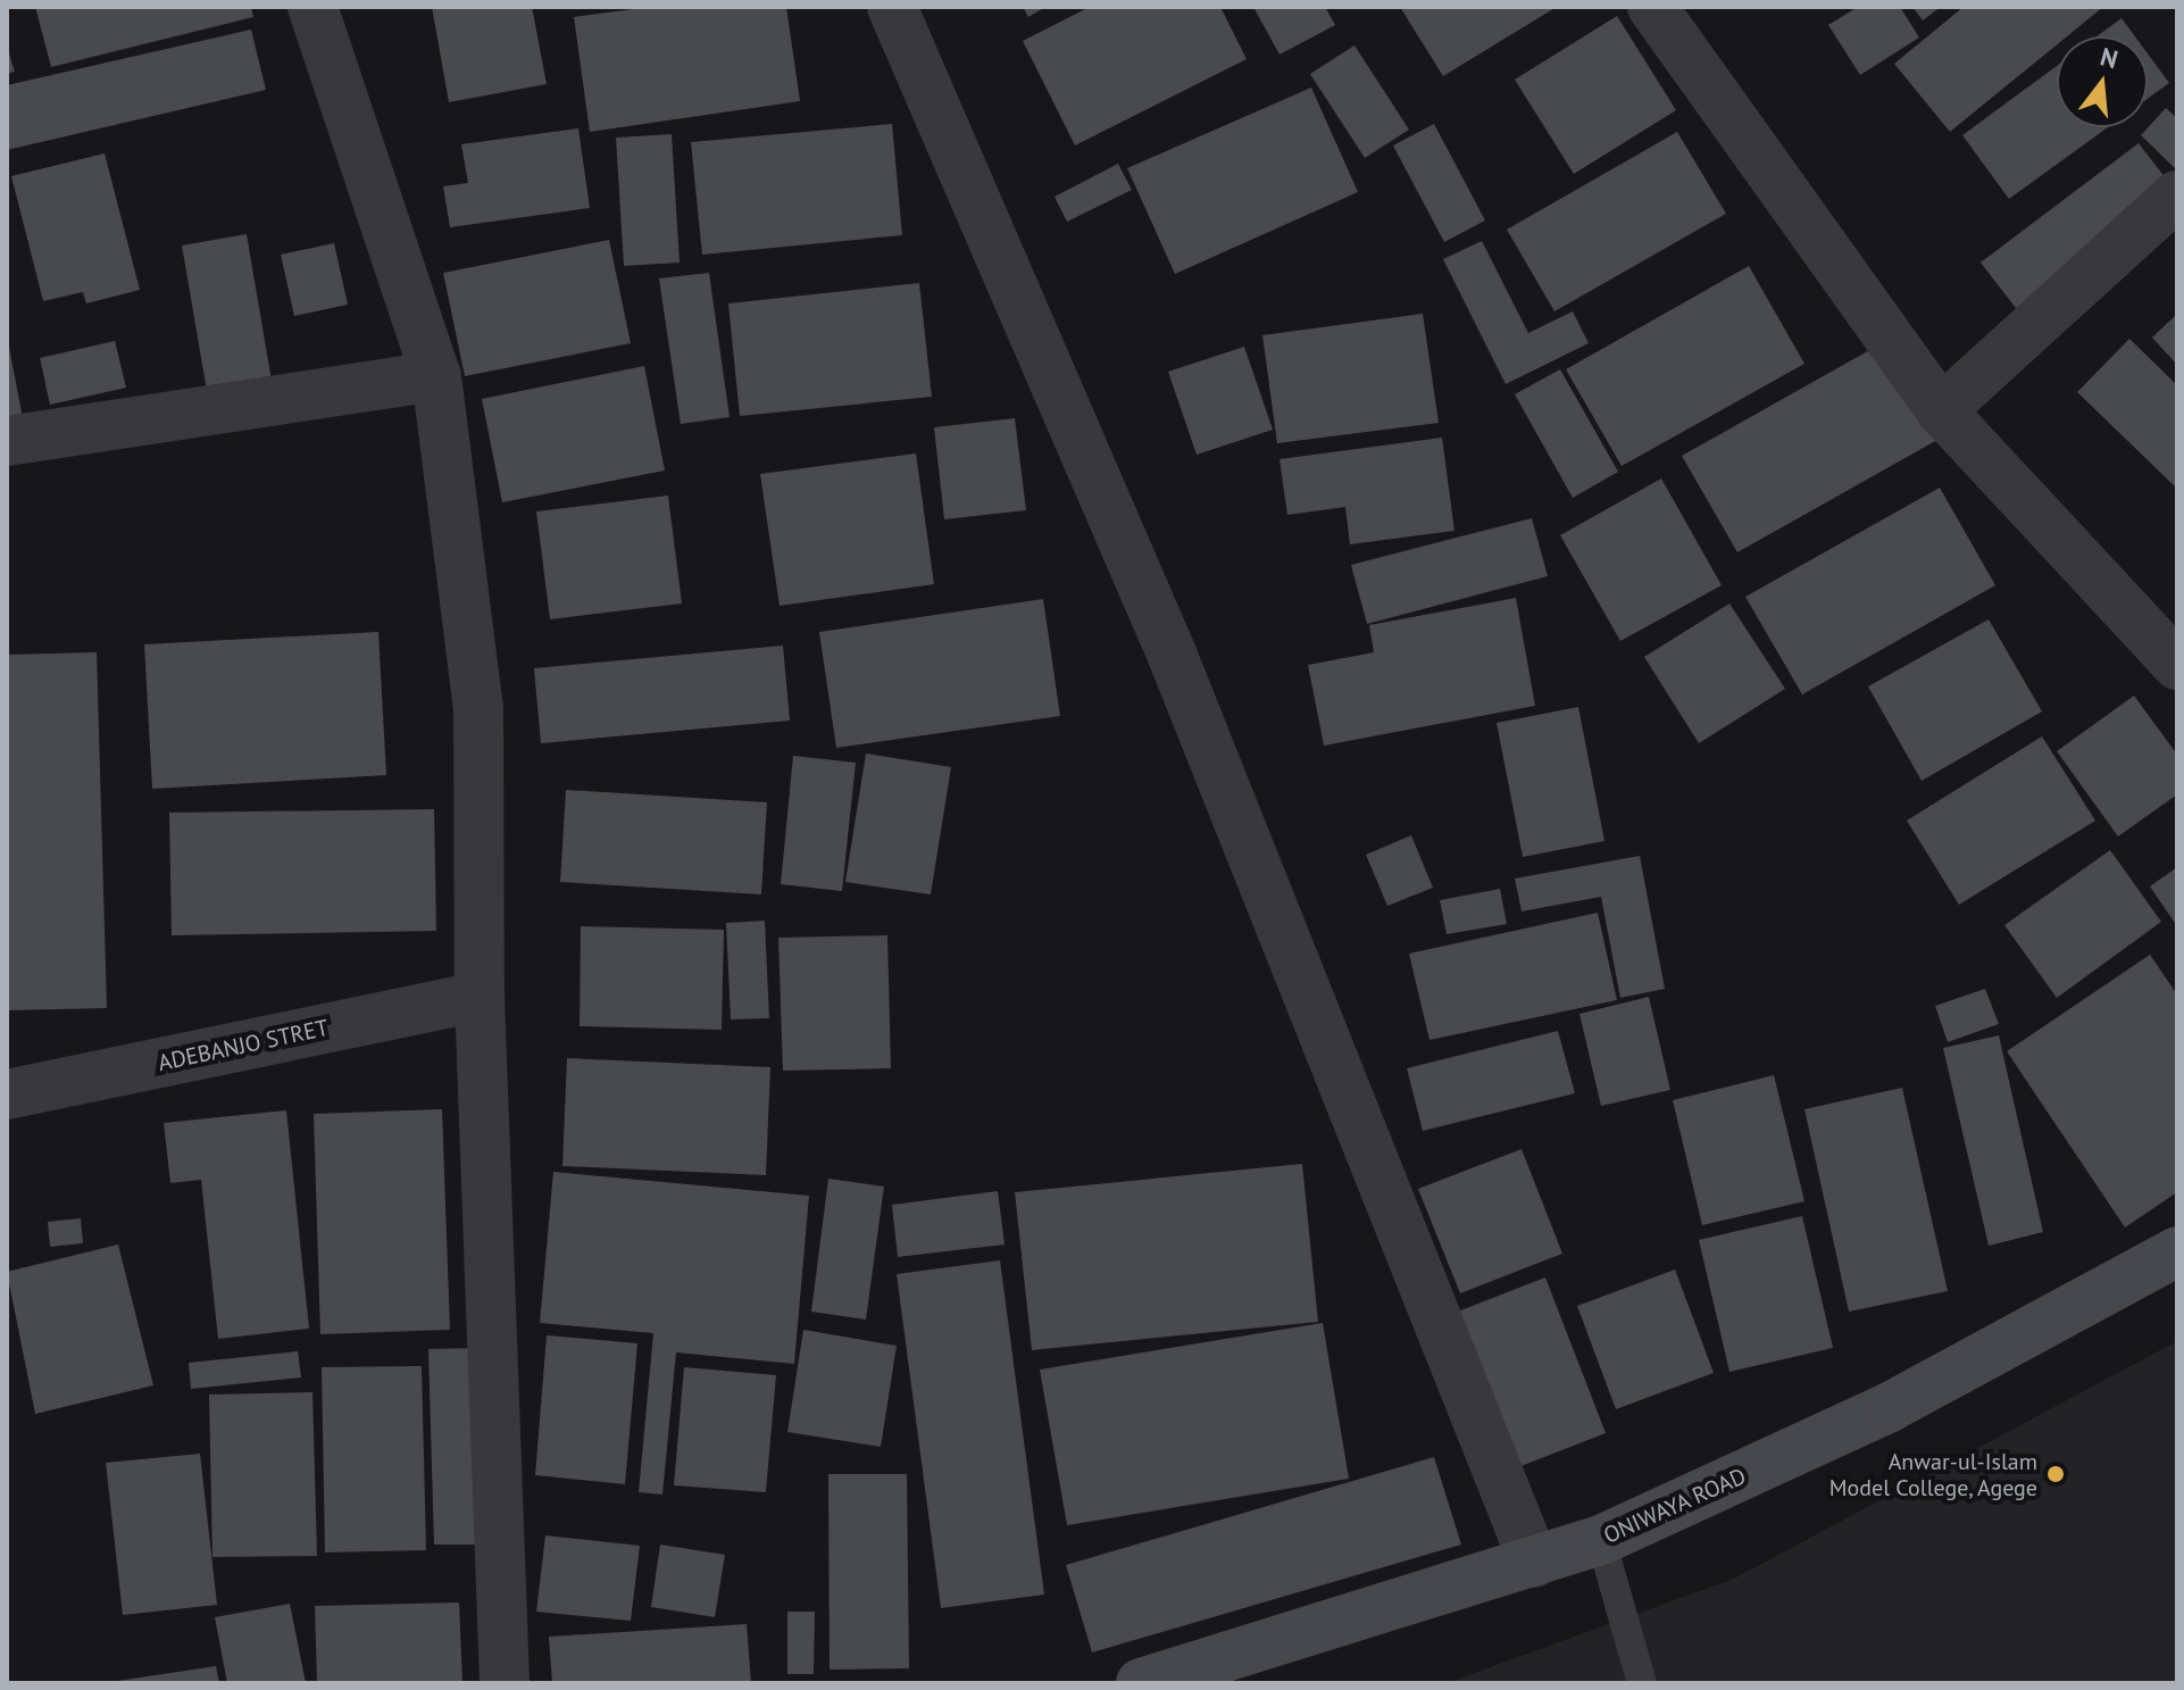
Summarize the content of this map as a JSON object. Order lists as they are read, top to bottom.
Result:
{
  "streets": {
    "main road": ["ONIWAYA ROAD"],
    "street": ["ADEBANJO STRET"]
  },
  "places": ["Anwar-ul-Islam Model College, Agege"],
  "north": "top"
}
